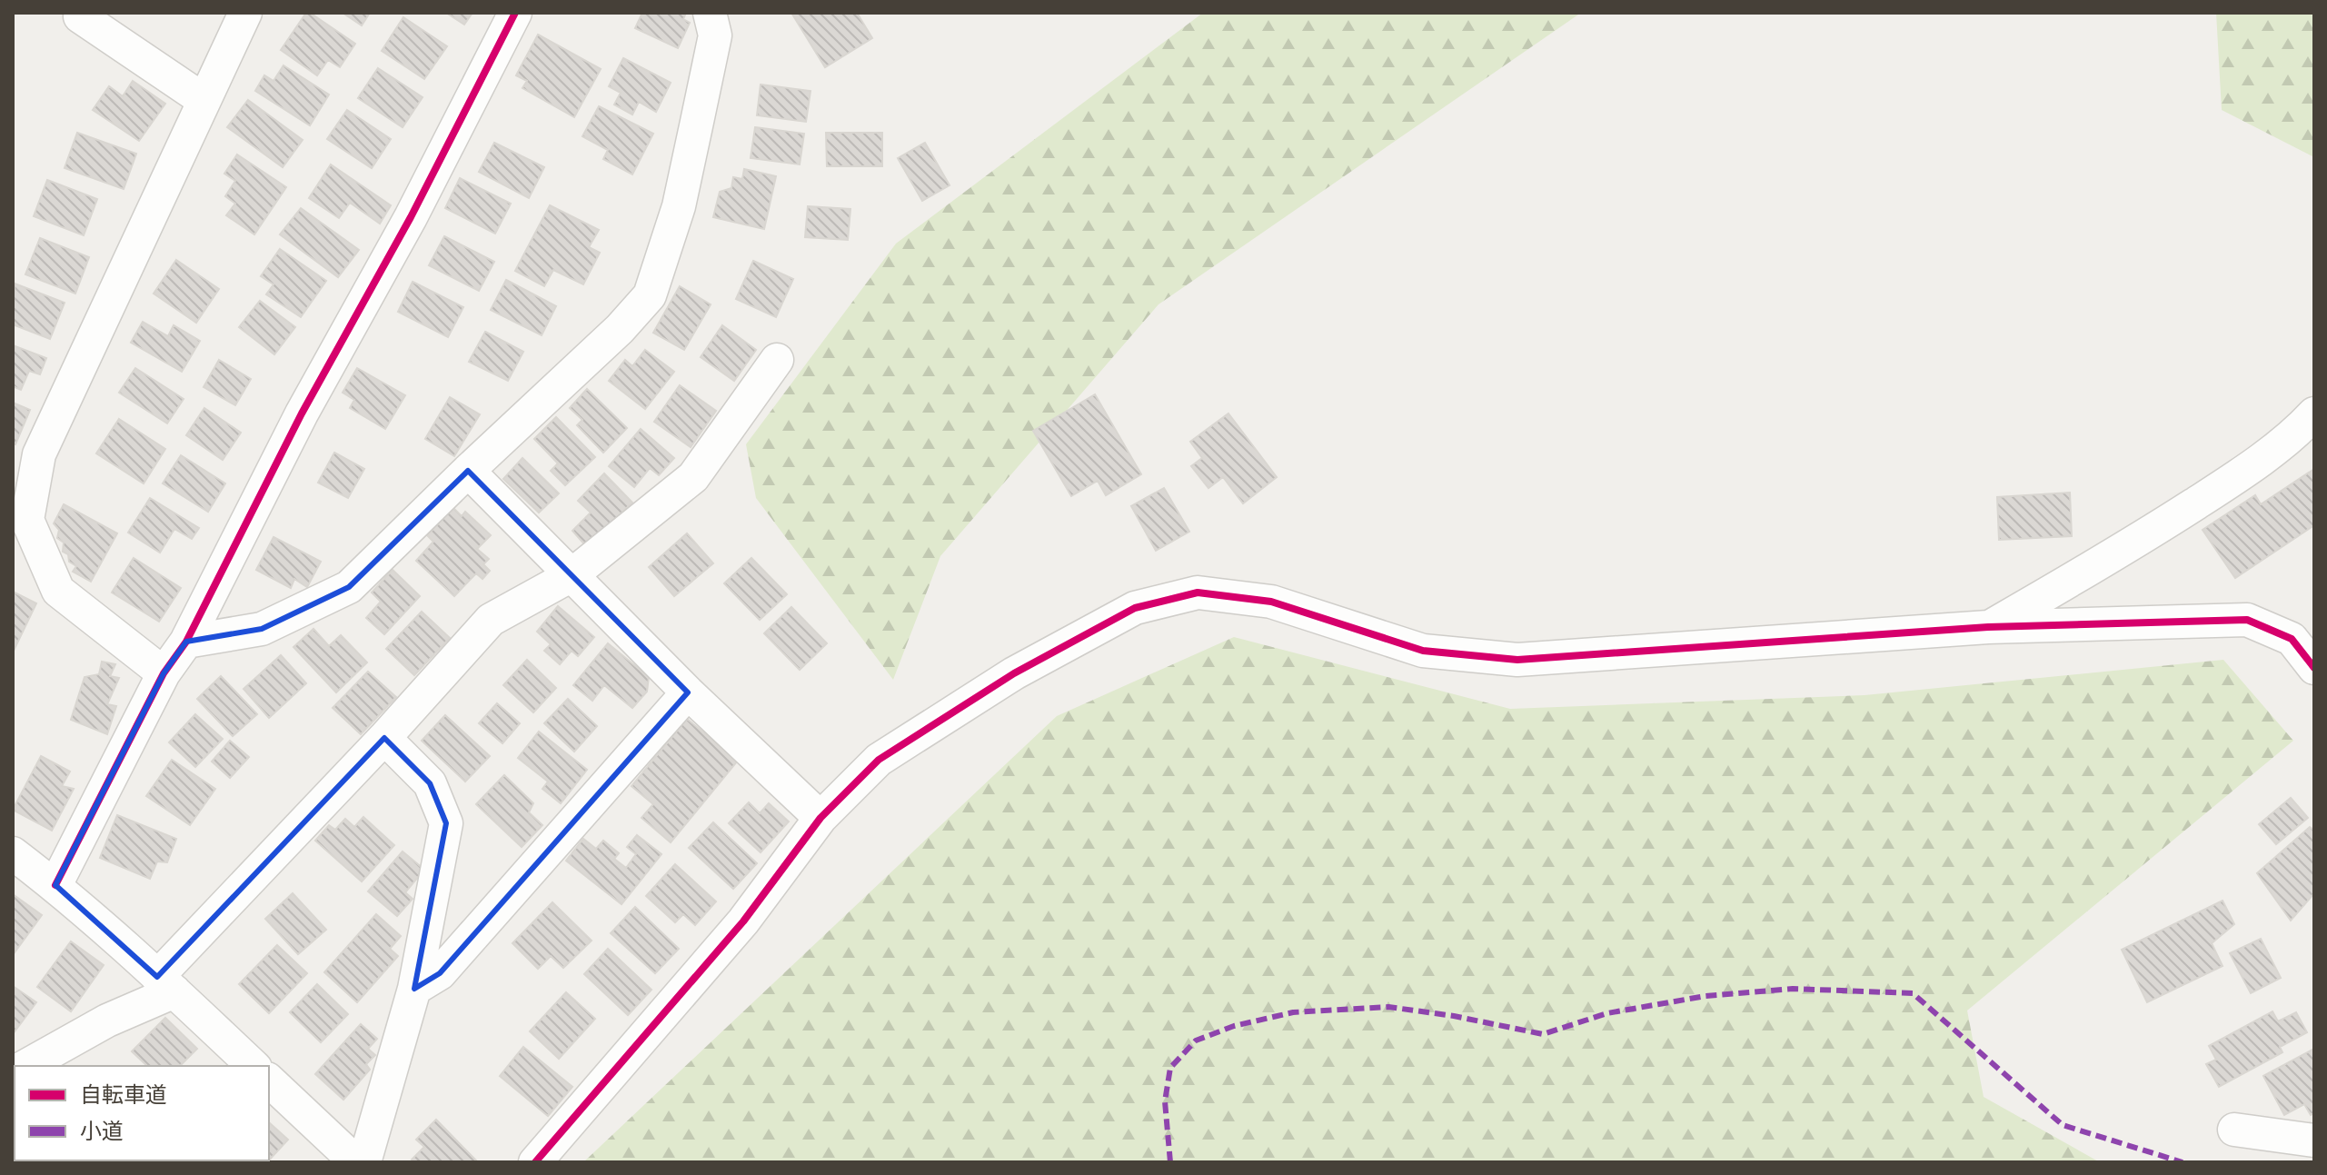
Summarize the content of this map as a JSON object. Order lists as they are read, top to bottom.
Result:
{
  "legend": ["自転車道", "小道"]
}
